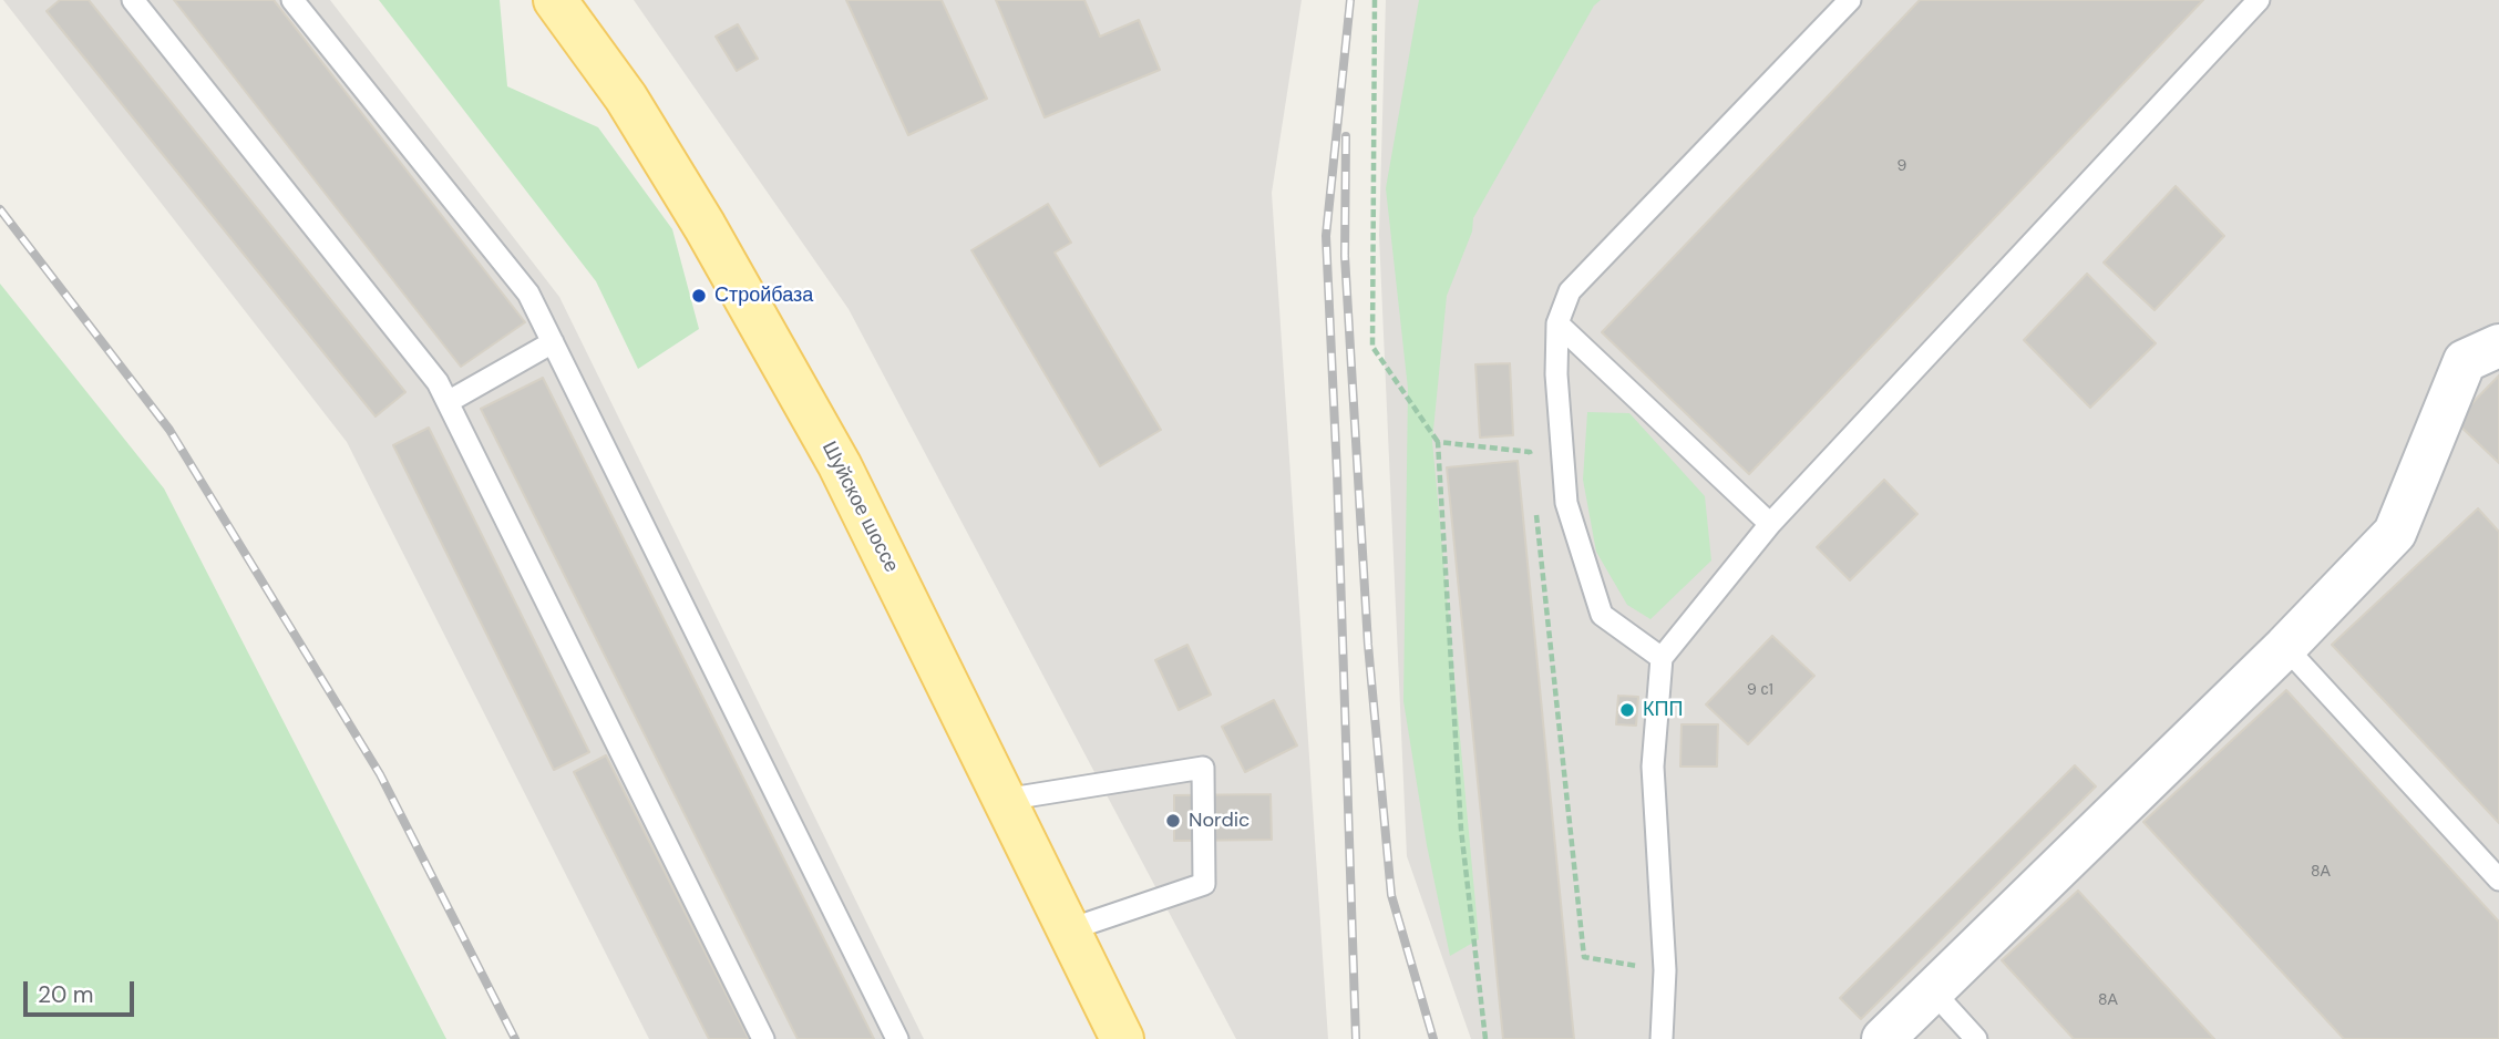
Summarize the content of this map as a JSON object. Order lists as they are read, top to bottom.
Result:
{
  "streets": {
    "main road": ["Шуйское шоссе"]
  },
  "places": ["Стройбаза", "КПП", "Nordic"],
  "house_numbers": [
    "9",
    "9 с1",
    "8А",
    "8А"
  ],
  "scale_bar": "20 m"
}
